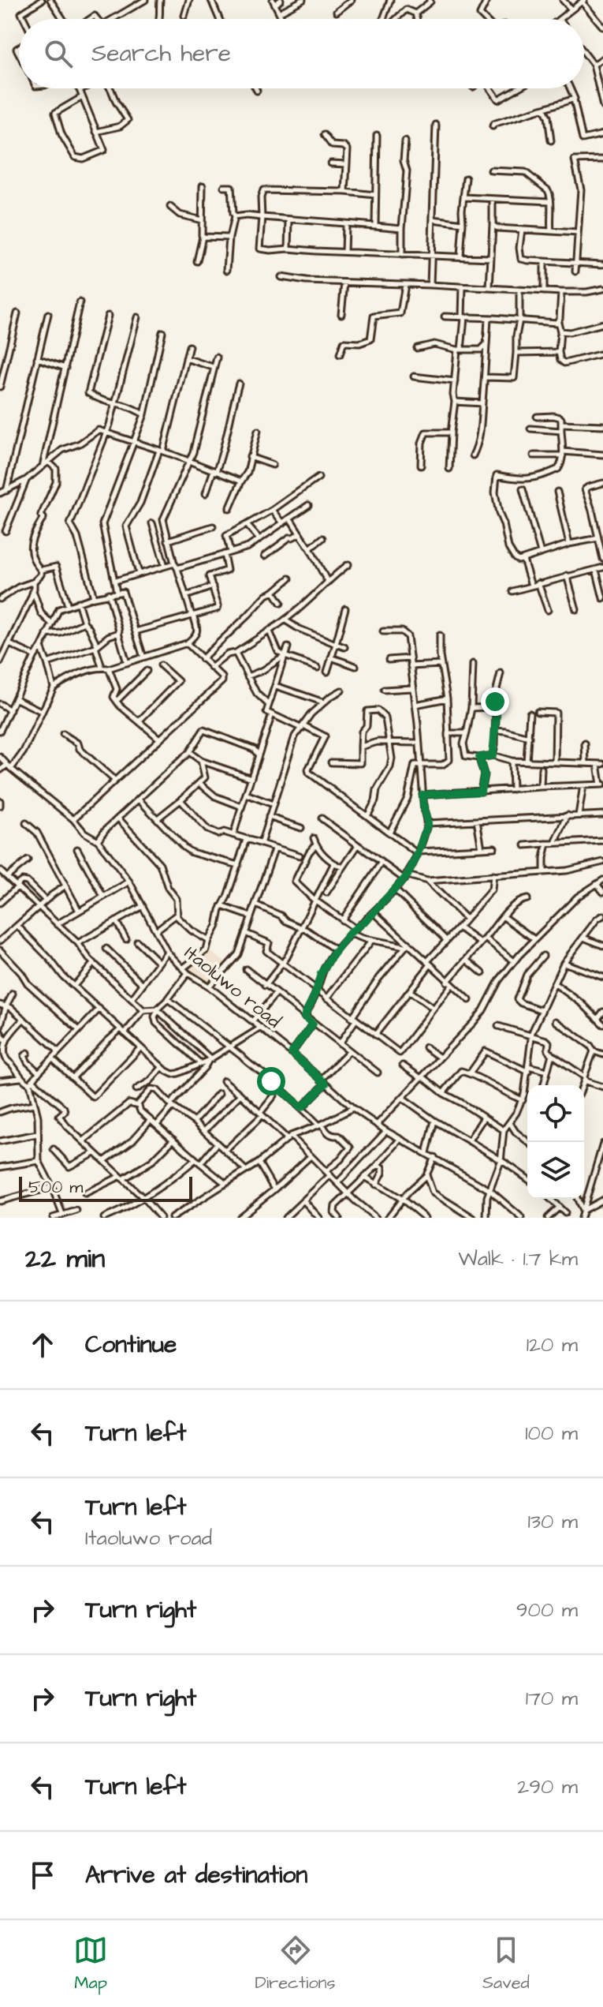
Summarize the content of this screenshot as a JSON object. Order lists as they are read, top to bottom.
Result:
{
  "streets": {
    "street": ["Itaoluwo road"]
  },
  "scale_bar": "500 m",
  "page": {
    "search": "Search here",
    "scale": "500 m",
    "heading": ["22 min", "Walk · 1.7 km"],
    "list": [
      ["Continue", "120 m"],
      ["Turn left", "100 m"],
      ["Turn left", "Itaoluwo road", "130 m"],
      ["Turn right", "900 m"],
      ["Turn right", "170 m"],
      ["Turn left", "290 m"],
      "Arrive at destination"
    ],
    "nav": ["Map", "Directions", "Saved"]
  }
}
